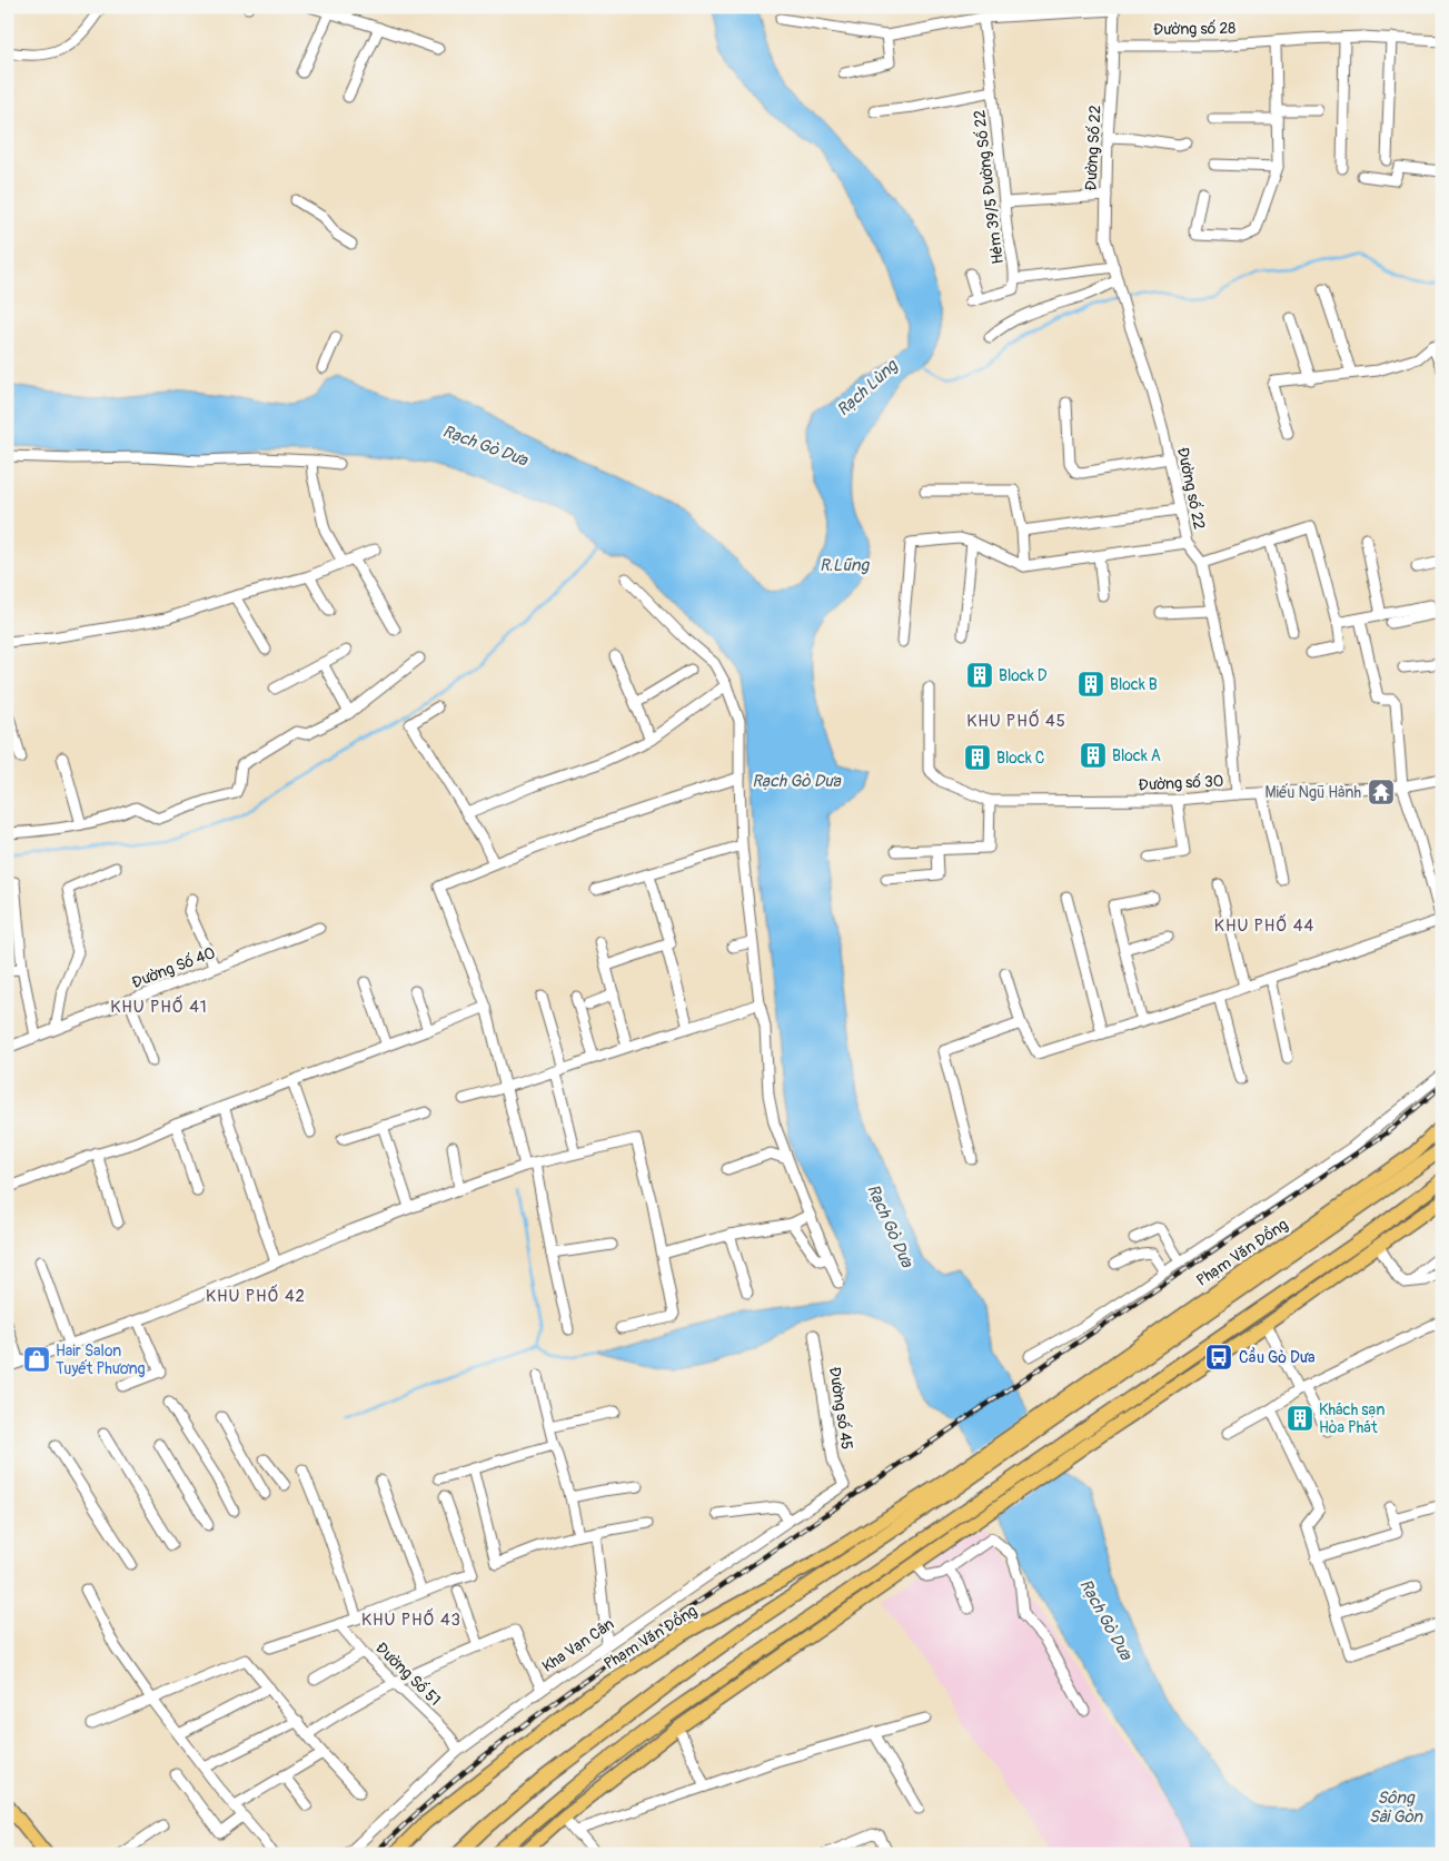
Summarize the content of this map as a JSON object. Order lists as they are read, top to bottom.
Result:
{
  "streets": {
    "highway": ["Phạm Văn Đồng"],
    "street": [
      "Đường số 28",
      "Đường Số 22",
      "Hẻm 39/5 Đường Số 22",
      "Đường số 22",
      "Đường số 30",
      "Đường Số 40",
      "Đường số 45",
      "Kha Vạn Cân",
      "Đường Số 51"
    ]
  },
  "crossings": [
    ["Đường số 28", "Đường Số 22"],
    ["Đường Số 22", "Đường số 22"],
    ["Đường số 22", "Đường số 30"],
    ["Đường số 45", "Kha Vạn Cân"],
    ["Kha Vạn Cân", "Đường Số 51"]
  ],
  "districts": [
    "KHU PHỐ 45",
    "KHU PHỐ 44",
    "KHU PHỐ 41",
    "KHU PHỐ 42",
    "KHU PHỐ 43"
  ],
  "water": [
    "Rạch Lùng",
    "Rạch Gò Dưa",
    "R.Lũng",
    "Sông Sài Gòn"
  ],
  "places": {
    "building": [
      "Block D",
      "Block B",
      "Block A",
      "Block C",
      "Khách sạn Hòa Phát"
    ],
    "temple": ["Miếu Ngũ Hành"],
    "bus stop": ["Cầu Gò Dưa"],
    "shop": ["Hair Salon Tuyết Phương"]
  }
}
